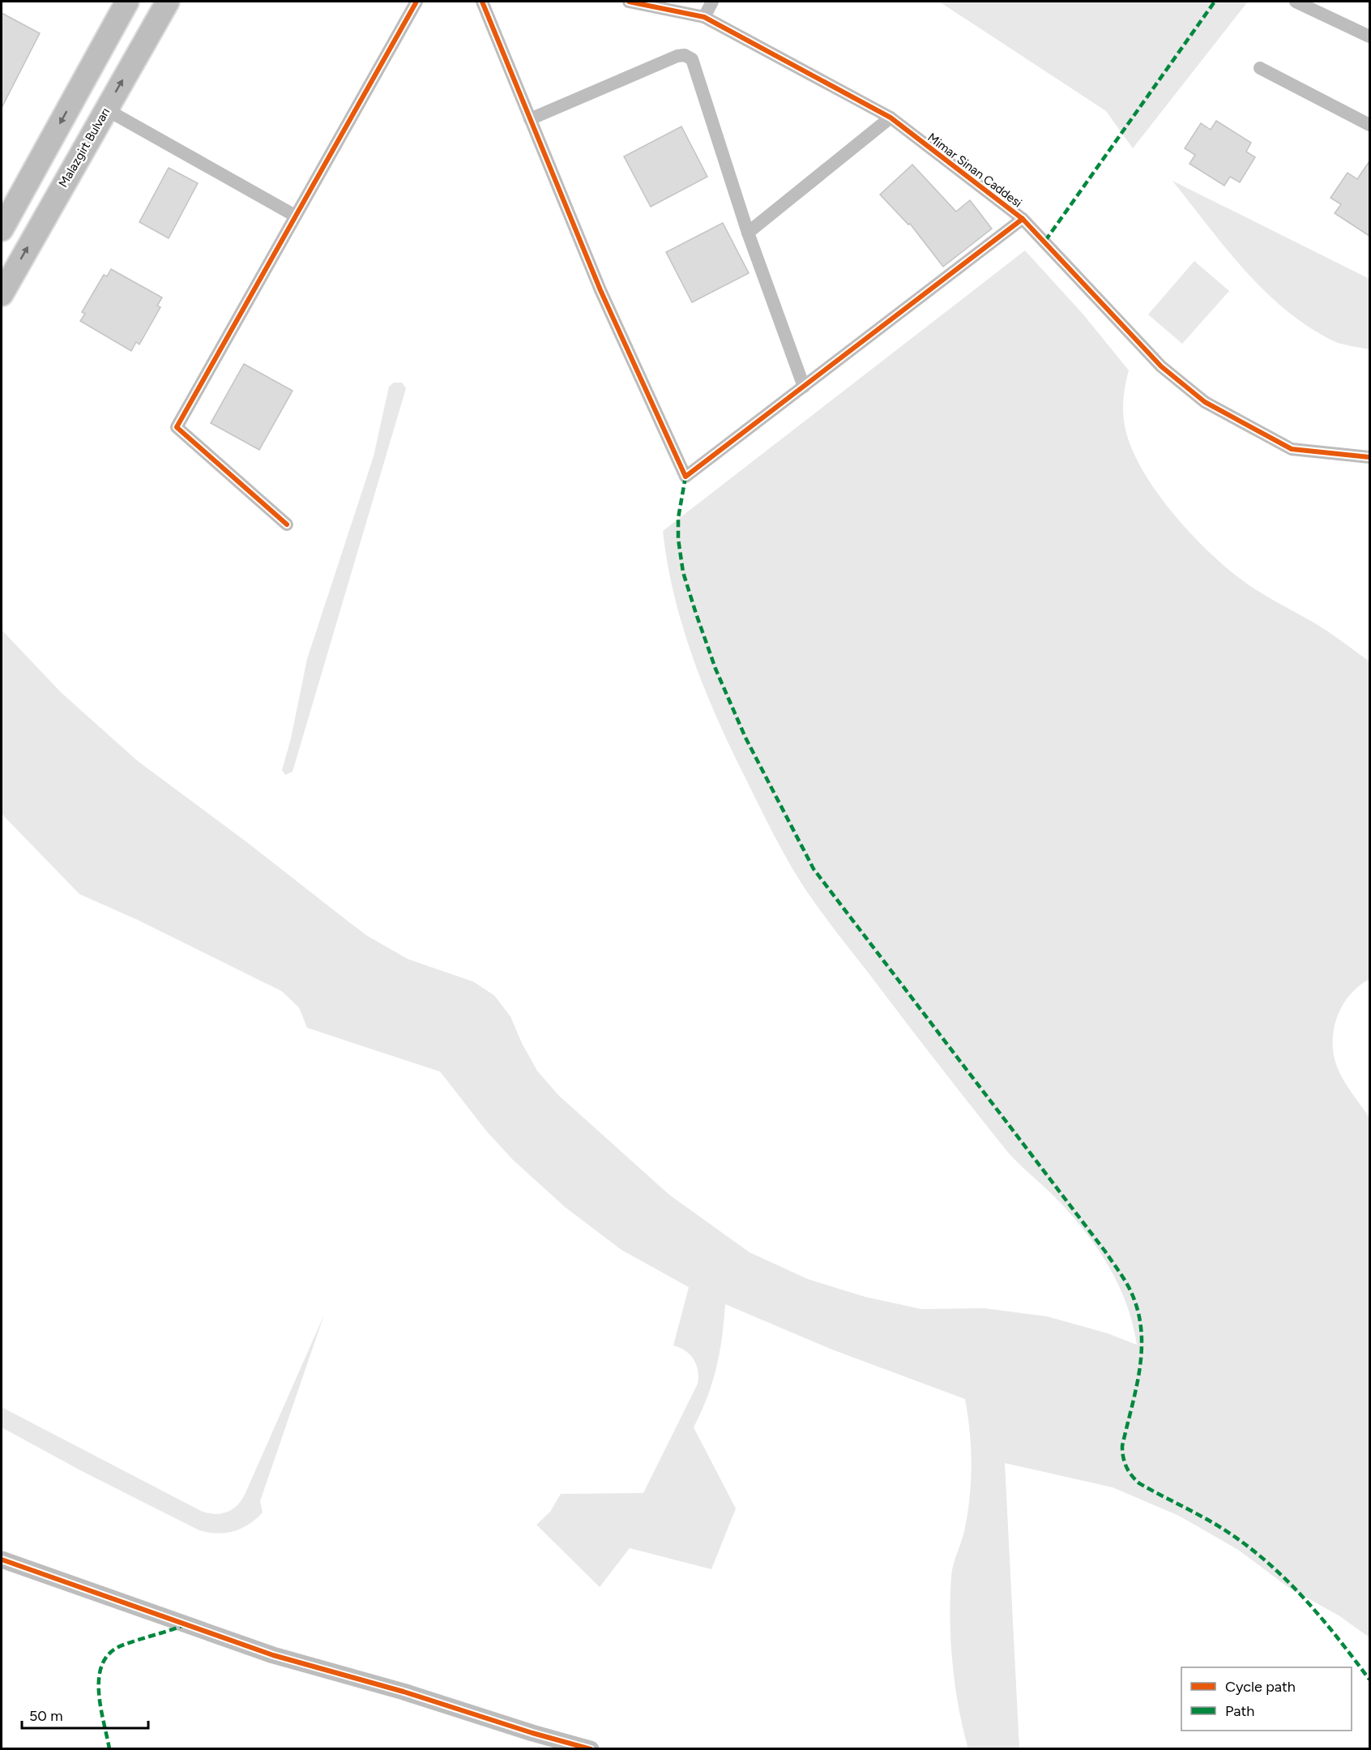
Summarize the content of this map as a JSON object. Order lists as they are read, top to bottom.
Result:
{
  "streets": {
    "highway": ["Malazgirt Bulvarı"],
    "street": ["Mimar Sinan Caddesi"]
  },
  "legend": ["Cycle path", "Path"],
  "scale_bar": "50 m"
}
